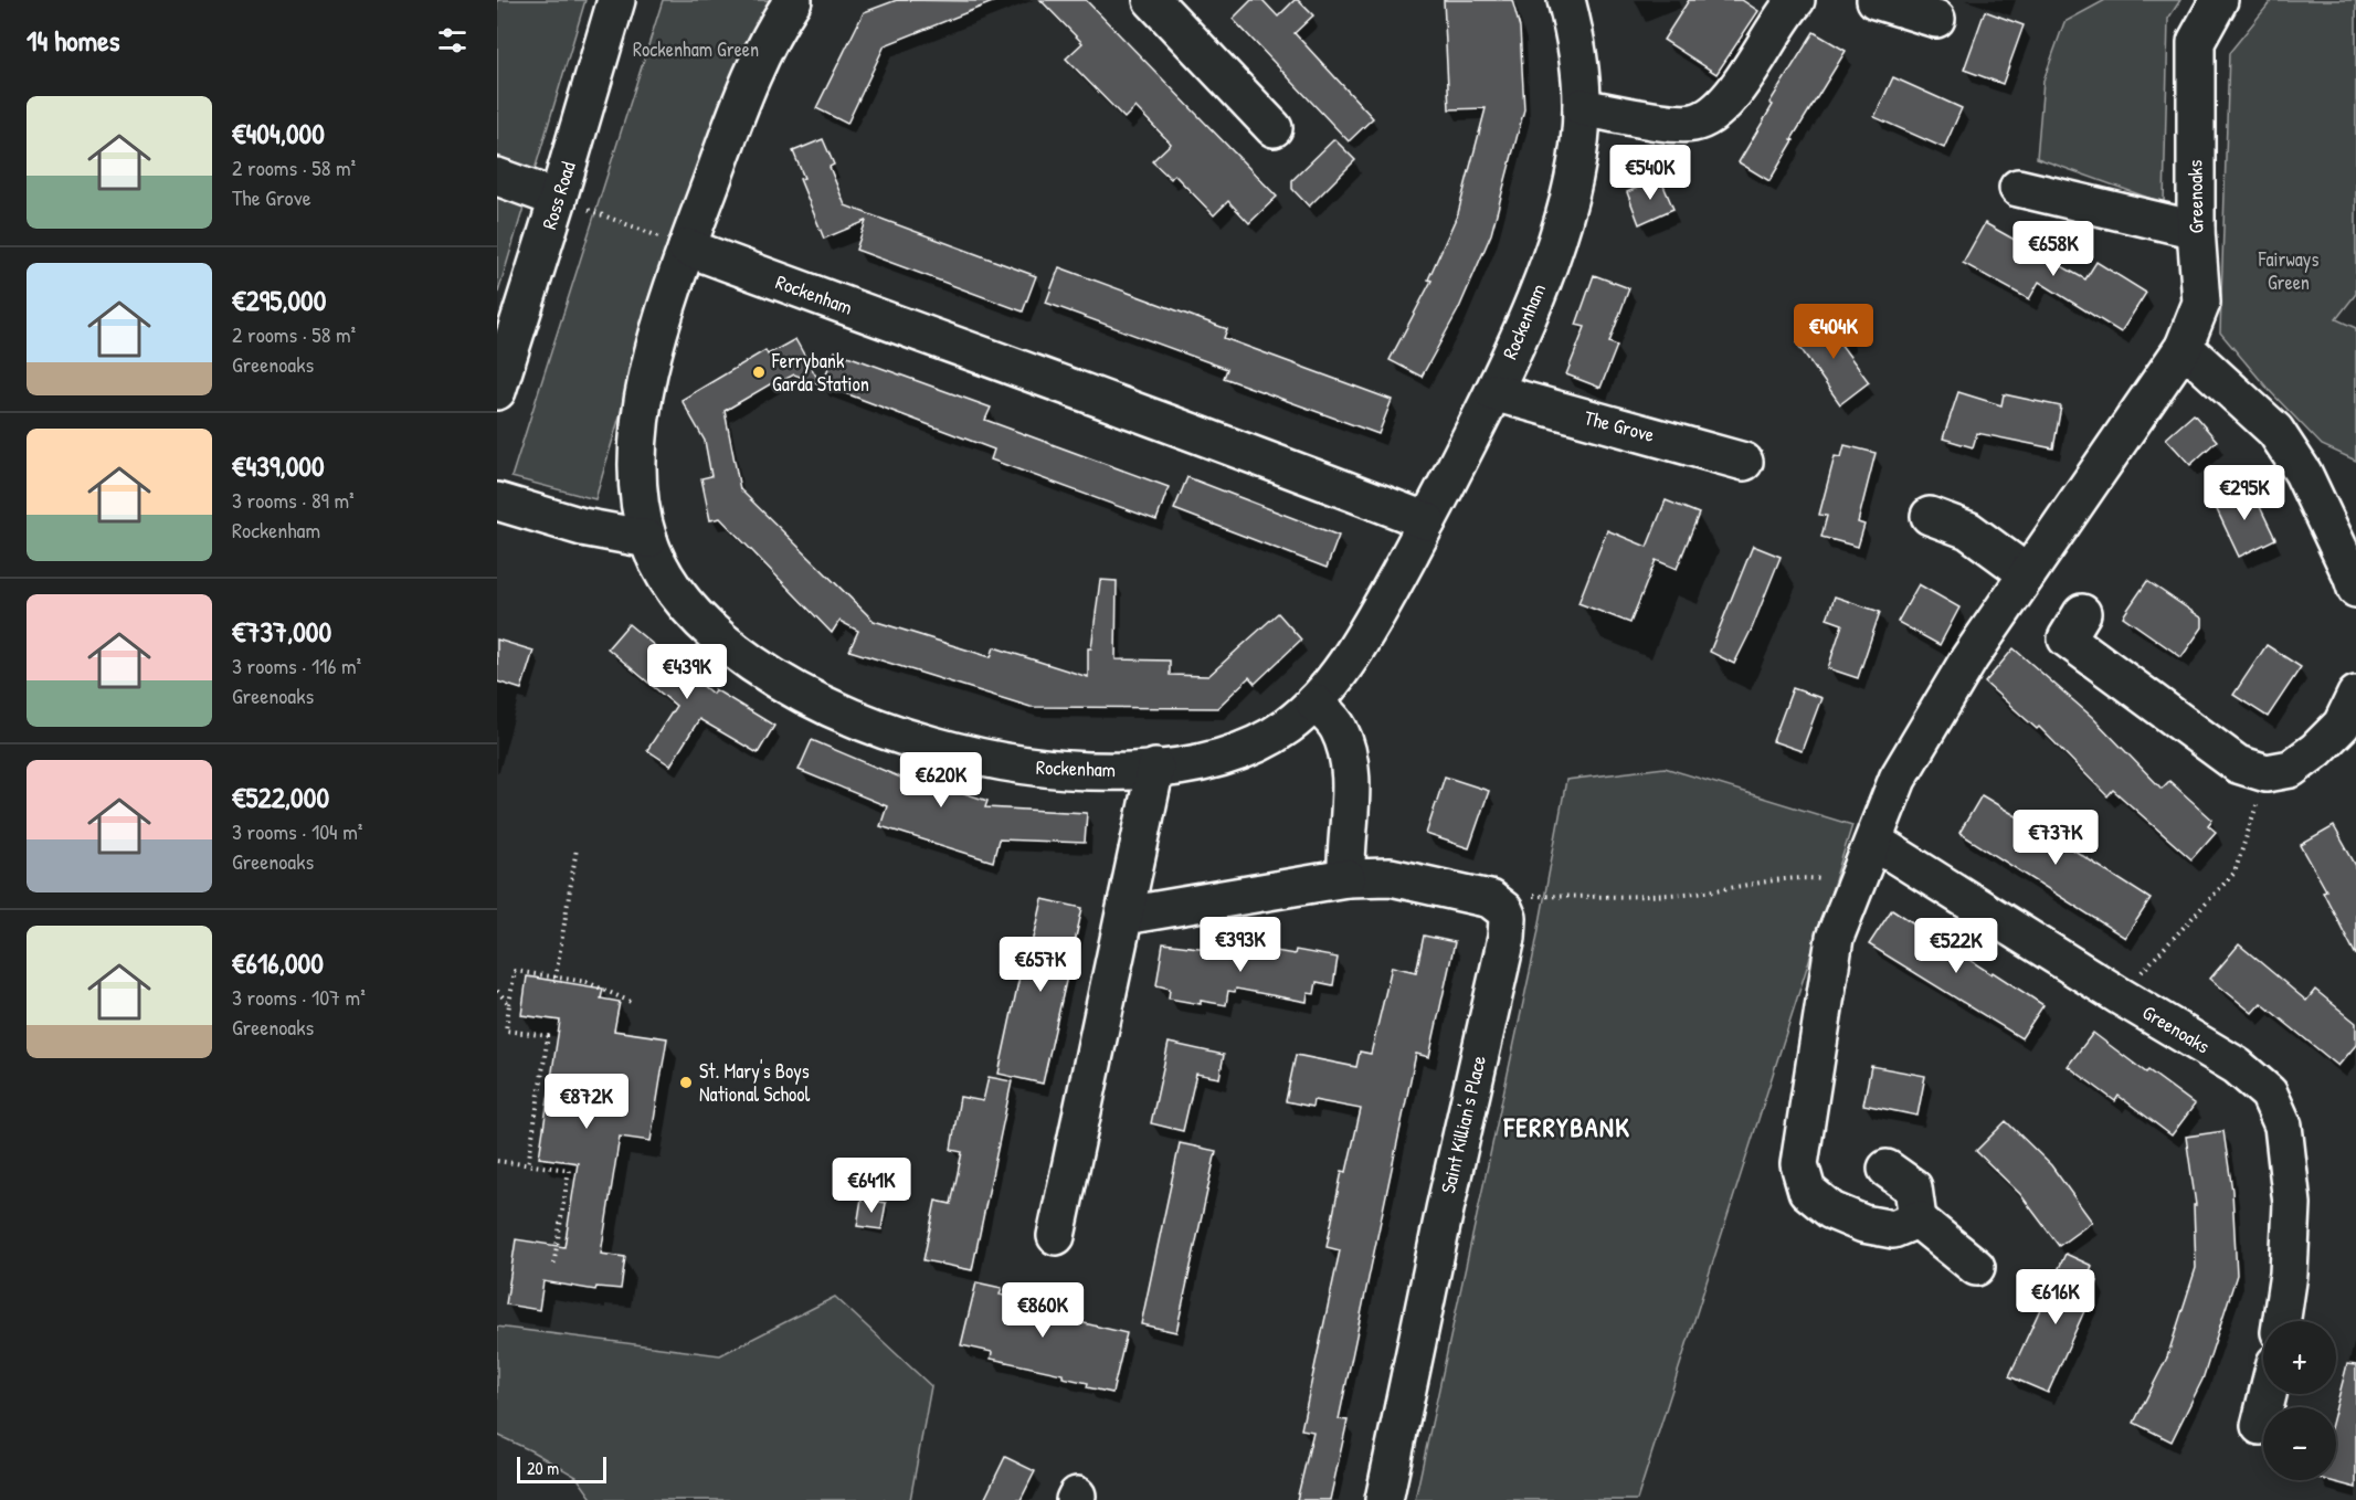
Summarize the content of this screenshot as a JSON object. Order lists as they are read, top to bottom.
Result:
{
  "streets": {
    "street": [
      "Ross Road",
      "Greenoaks",
      "Rockenham",
      "The Grove",
      "Saint Killian's Place"
    ]
  },
  "crossings": [
    ["Rockenham", "The Grove"]
  ],
  "districts": ["FERRYBANK"],
  "parks": ["Rockenham Green", "Fairways Green"],
  "places": ["Ferrybank Garda Station", "St. Mary's Boys National School"],
  "scale_bar": "20 m",
  "page": {
    "heading": "14 homes",
    "list": [
      {
        "name": "€404,000",
        "note": "2 rooms · 58 m² · The Grove"
      },
      {
        "name": "€295,000",
        "note": "2 rooms · 58 m² · Greenoaks"
      },
      {
        "name": "€439,000",
        "note": "3 rooms · 89 m² · Rockenham"
      },
      {
        "name": "€737,000",
        "note": "3 rooms · 116 m² · Greenoaks"
      },
      {
        "name": "€522,000",
        "note": "3 rooms · 104 m² · Greenoaks"
      },
      {
        "name": "€616,000",
        "note": "3 rooms · 107 m² · Greenoaks"
      }
    ],
    "price": [
      "€540K",
      "€658K",
      "€404K",
      "€295K",
      "€439K",
      "€620K",
      "€737K",
      "€393K",
      "€522K",
      "€657K",
      "€872K",
      "€641K",
      "€616K",
      "€860K"
    ],
    "map_buttons": ["+", "−"],
    "scale": "20 m"
  }
}
